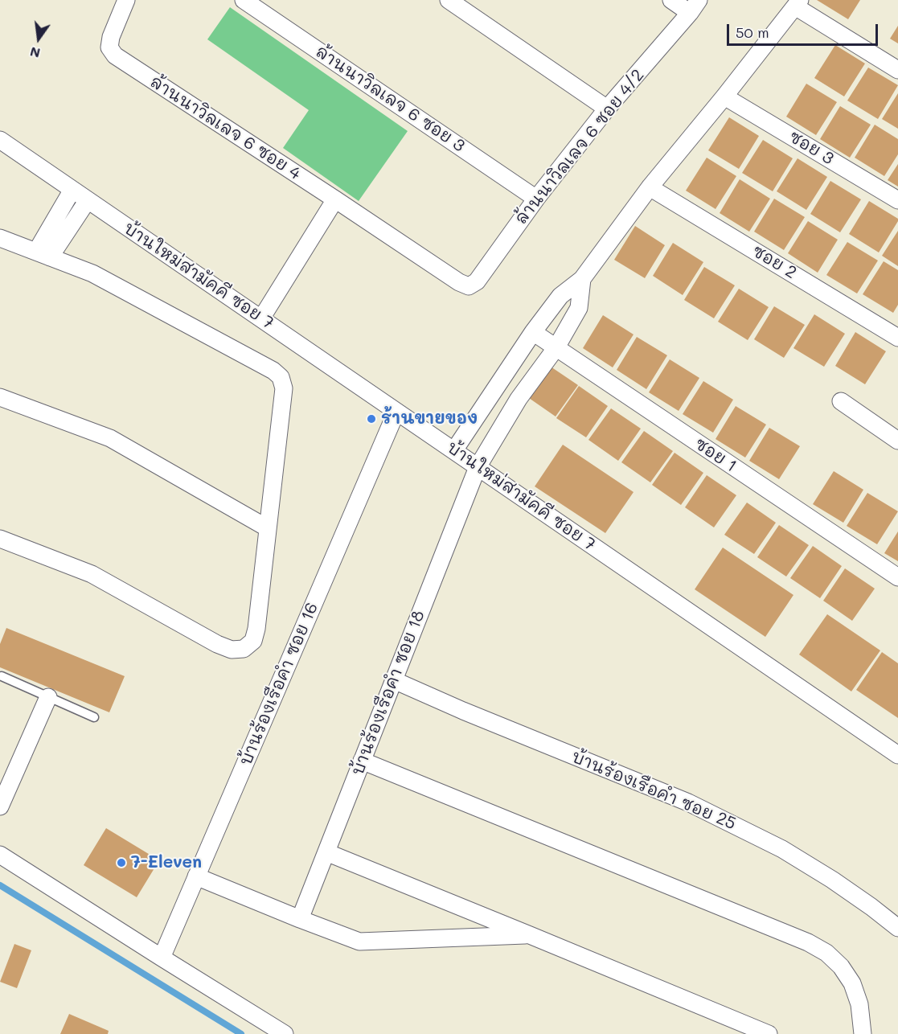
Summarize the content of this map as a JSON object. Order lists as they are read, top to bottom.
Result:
{
  "streets": {
    "street": [
      "ล้านนาวิลเลจ 6 ซอย 3",
      "ล้านนาวิลเลจ 6 ซอย 4",
      "ล้านนาวิลเลจ 6 ซอย 4/2",
      "ซอย 3",
      "ซอย 2",
      "บ้านใหม่สามัคคี ซอย 7",
      "ซอย 1",
      "บ้านร้องเรือคำ ซอย 16",
      "บ้านร้องเรือคำ ซอย 18",
      "บ้านร้องเรือคำ ซอย 25"
    ]
  },
  "crossings": [
    ["ล้านนาวิลเลจ 6 ซอย 3", "ล้านนาวิลเลจ 6 ซอย 4/2"],
    ["ล้านนาวิลเลจ 6 ซอย 4", "ล้านนาวิลเลจ 6 ซอย 4/2"],
    ["บ้านใหม่สามัคคี ซอย 7", "บ้านร้องเรือคำ ซอย 16"],
    ["บ้านใหม่สามัคคี ซอย 7", "บ้านร้องเรือคำ ซอย 18"],
    ["ซอย 1", "บ้านร้องเรือคำ ซอย 18"],
    ["บ้านร้องเรือคำ ซอย 18", "บ้านร้องเรือคำ ซอย 25"]
  ],
  "places": ["ร้านขายของ", "7-Eleven"],
  "scale_bar": "50 m",
  "north": "bottom"
}
